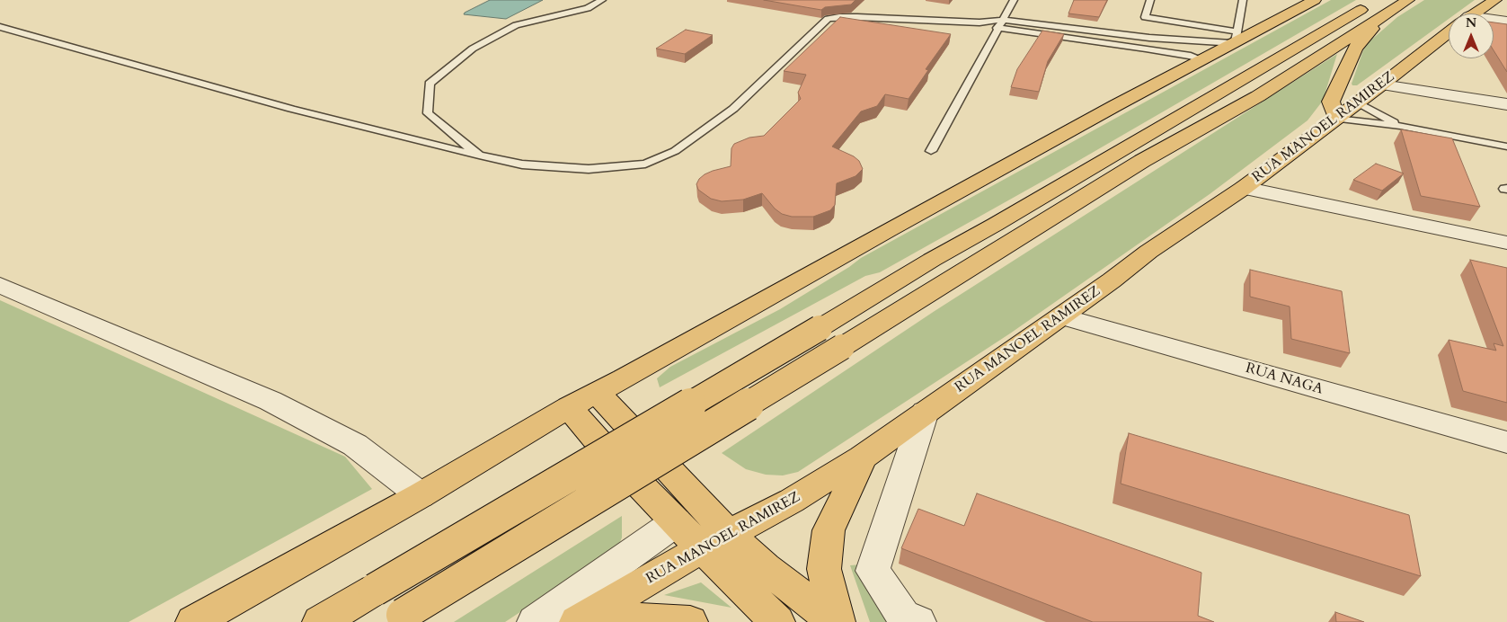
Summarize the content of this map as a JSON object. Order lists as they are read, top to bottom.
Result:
{
  "streets": {
    "main road": ["RUA MANOEL RAMIREZ"],
    "street": ["RUA NAGA"]
  },
  "crossings": [
    ["RUA MANOEL RAMIREZ", "RUA NAGA"]
  ],
  "north": "top"
}
